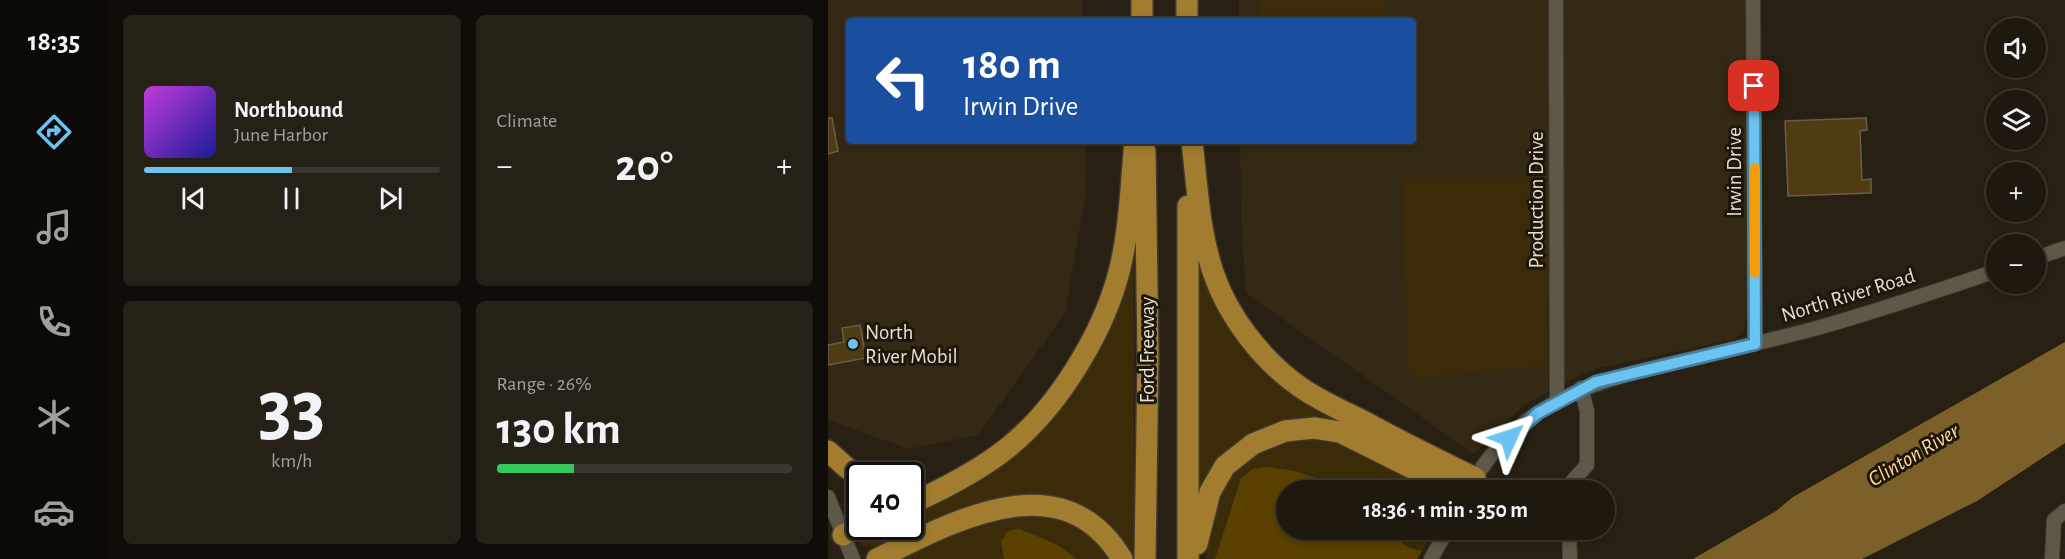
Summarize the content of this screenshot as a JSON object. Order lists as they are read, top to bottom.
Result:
{
  "streets": {
    "highway": ["Ford Freeway"],
    "street": ["Irwin Drive", "Production Drive", "North River Road"]
  },
  "crossings": [
    ["Irwin Drive", "North River Road"],
    ["Production Drive", "North River Road"]
  ],
  "water": ["Clinton River"],
  "places": ["North River Mobil"],
  "page": {
    "tabs": "18:35",
    "tile": [
      "Climate",
      ["33", "km/h"],
      ["Range · 26%", "130 km"]
    ],
    "map_buttons": ["+", "−"],
    "turn": ["180 m", "Irwin Drive"],
    "song": ["Northbound", "June Harbor"],
    "heat": ["−", "20°", "+"],
    "limit": "40",
    "trip": "18:36 · 1 min · 350 m"
  }
}
